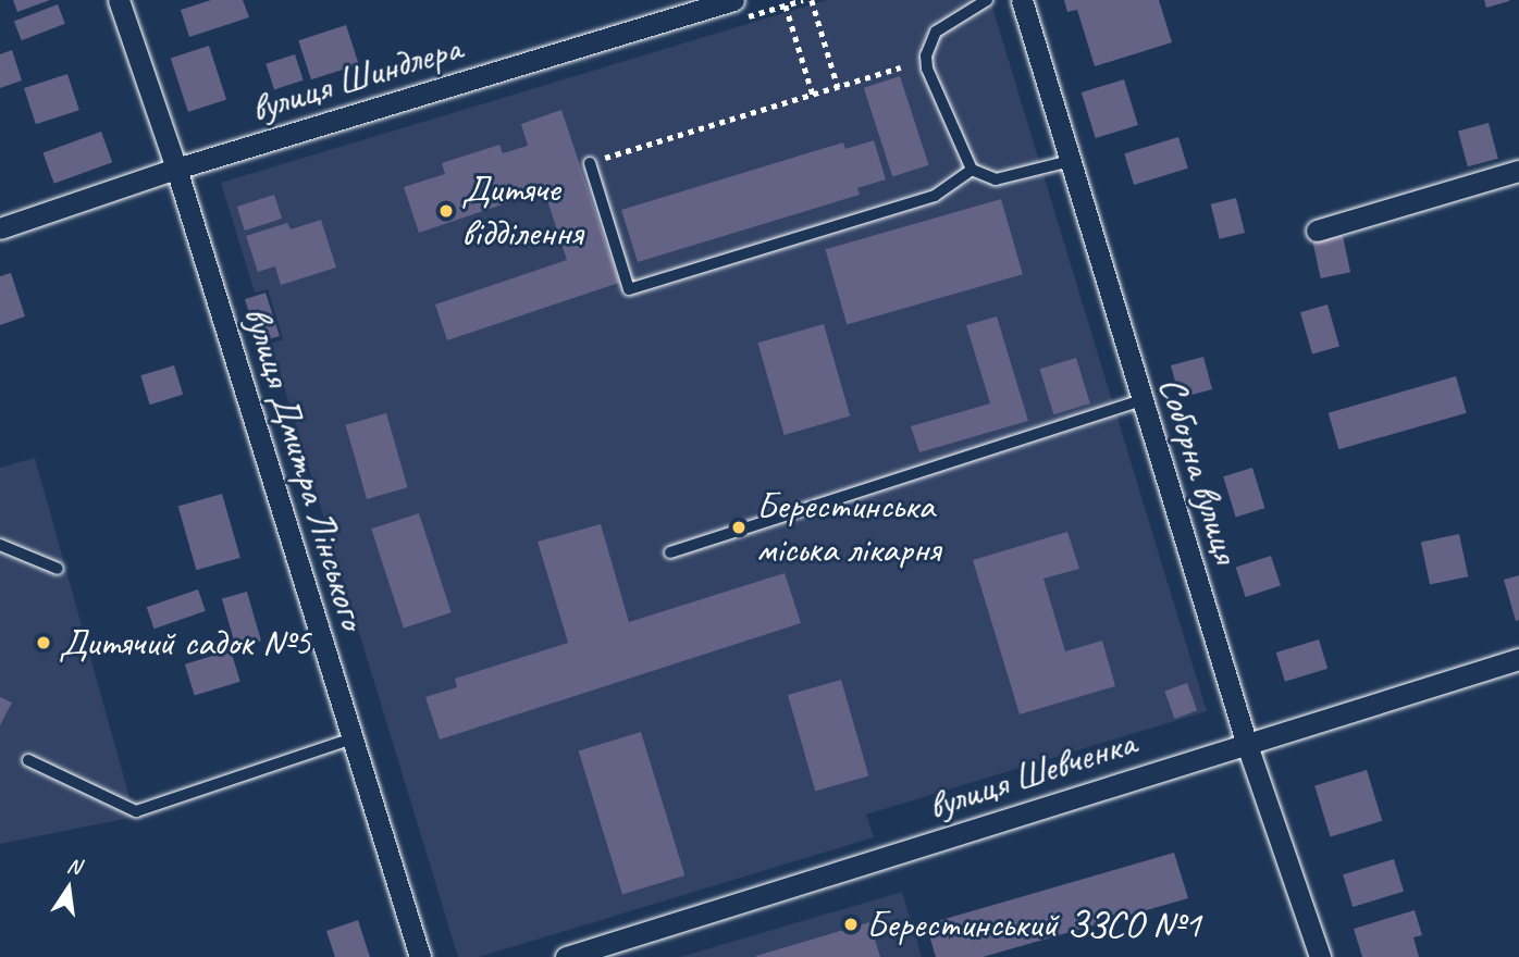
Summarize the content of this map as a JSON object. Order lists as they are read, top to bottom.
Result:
{
  "streets": {
    "street": [
      "вулиця Шиндлера",
      "вулиця Дмитра Лінського",
      "Соборна вулиця",
      "вулиця Шевченка"
    ]
  },
  "crossings": [
    ["вулиця Шиндлера", "вулиця Дмитра Лінського"],
    ["Соборна вулиця", "вулиця Шевченка"]
  ],
  "places": [
    "Дитяче відділення",
    "Берестинська міська лікарня",
    "Дитячий садок №5",
    "Берестинський ЗЗСО №1"
  ],
  "north": "top"
}
